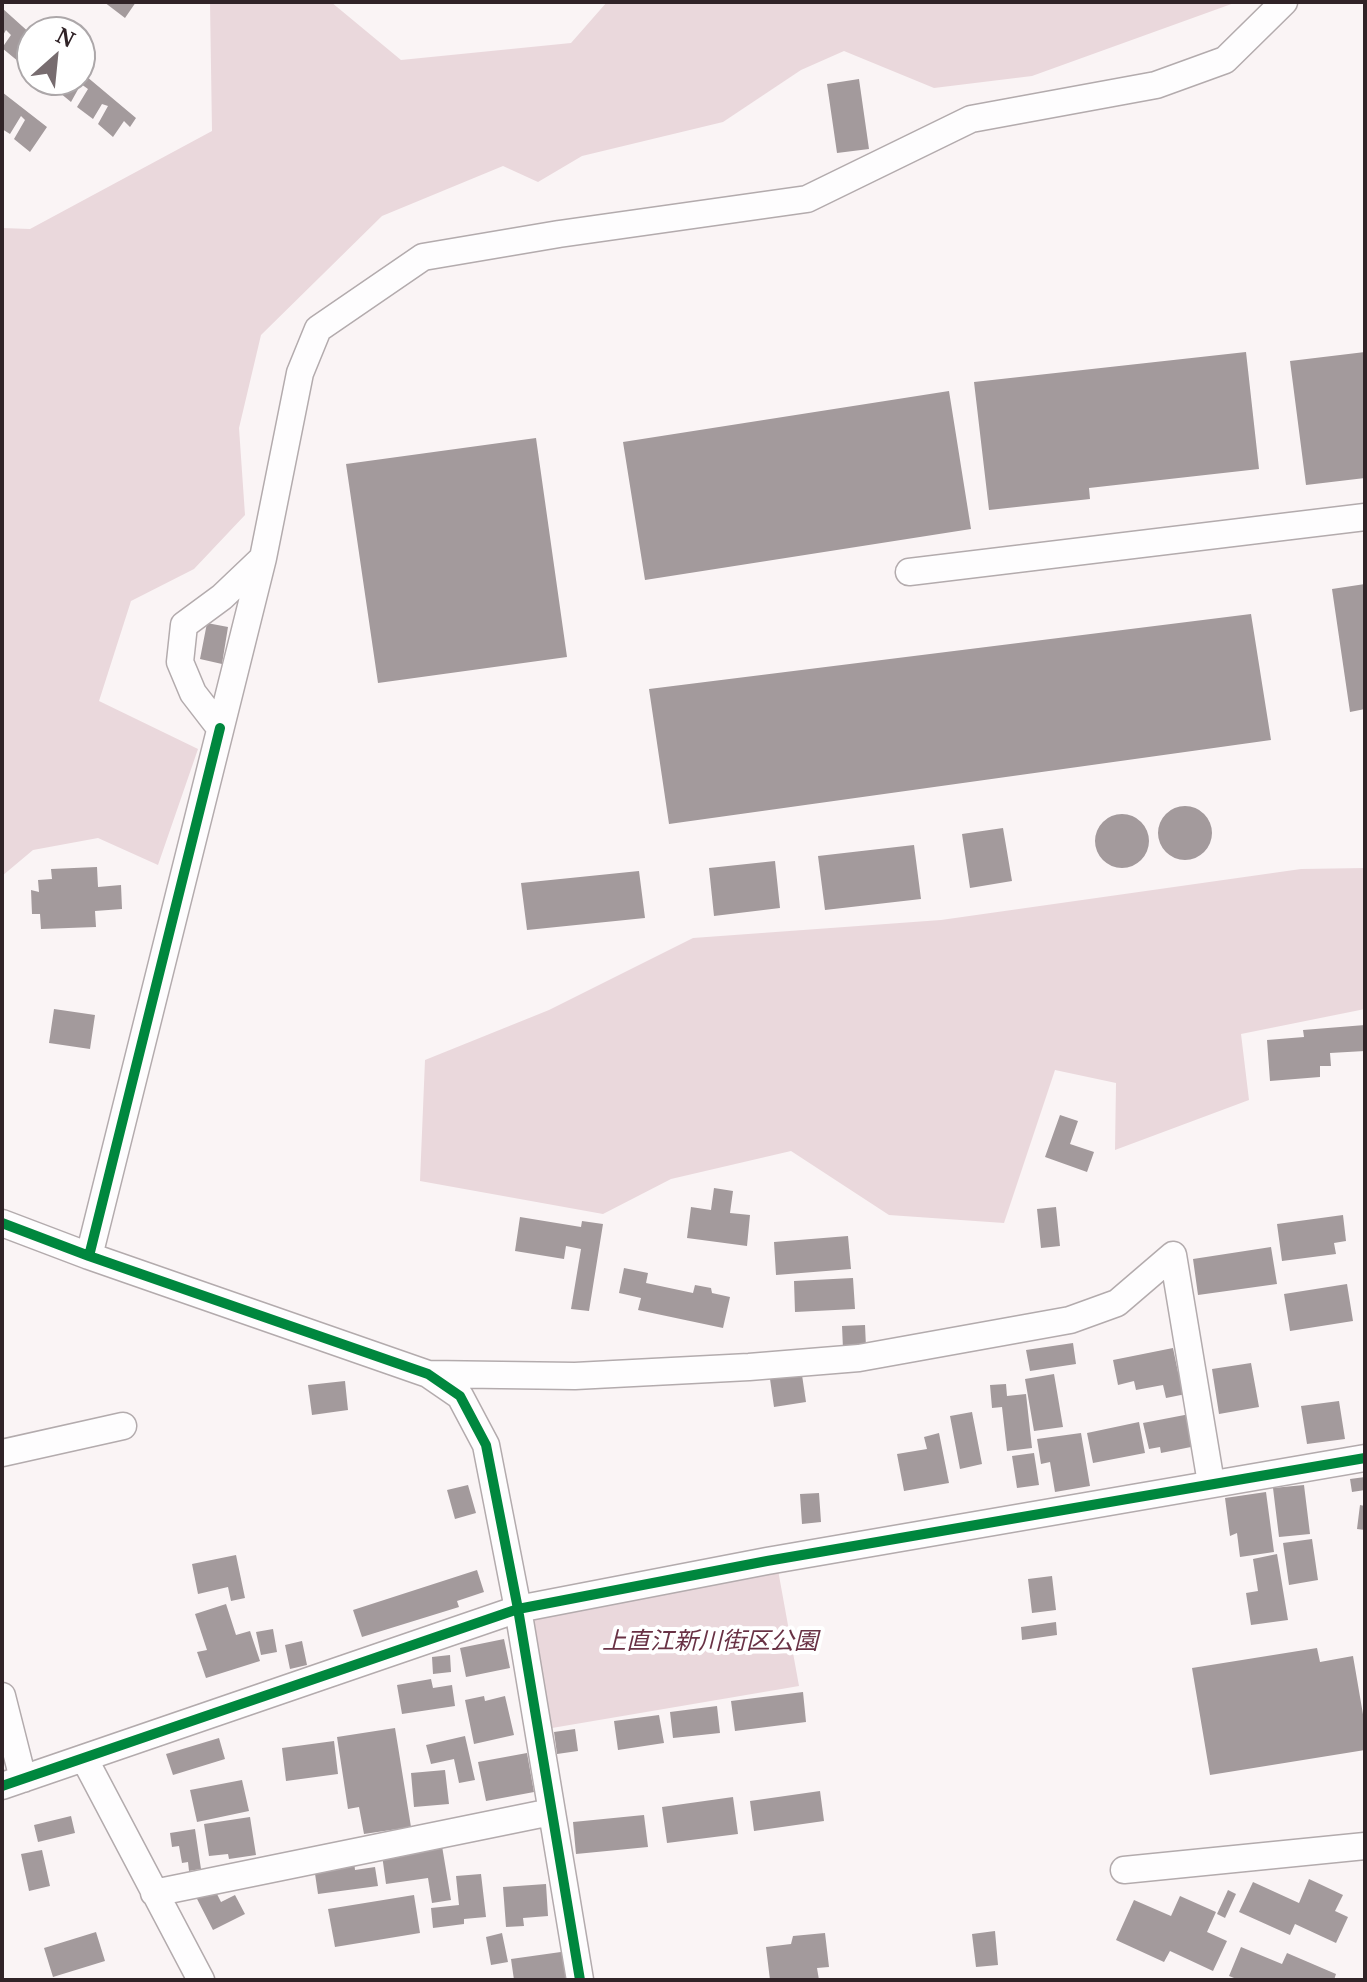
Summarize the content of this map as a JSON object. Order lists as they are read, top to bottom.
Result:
{
  "parks": ["上直江新川街区公園"],
  "north": "top right"
}
